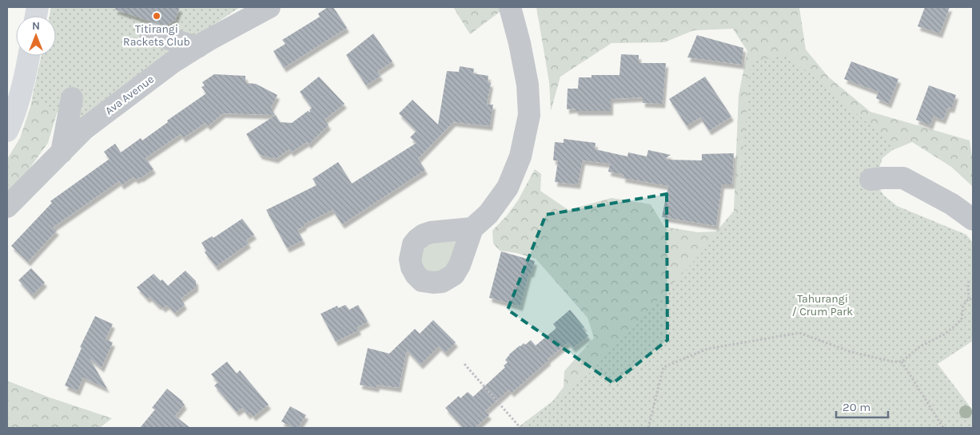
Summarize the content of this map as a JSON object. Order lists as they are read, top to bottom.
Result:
{
  "streets": {
    "street": ["Ava Avenue"]
  },
  "parks": ["Tahurangi / Crum Park"],
  "places": ["Titirangi Rackets Club"],
  "scale_bar": "20 m",
  "north": "top"
}
